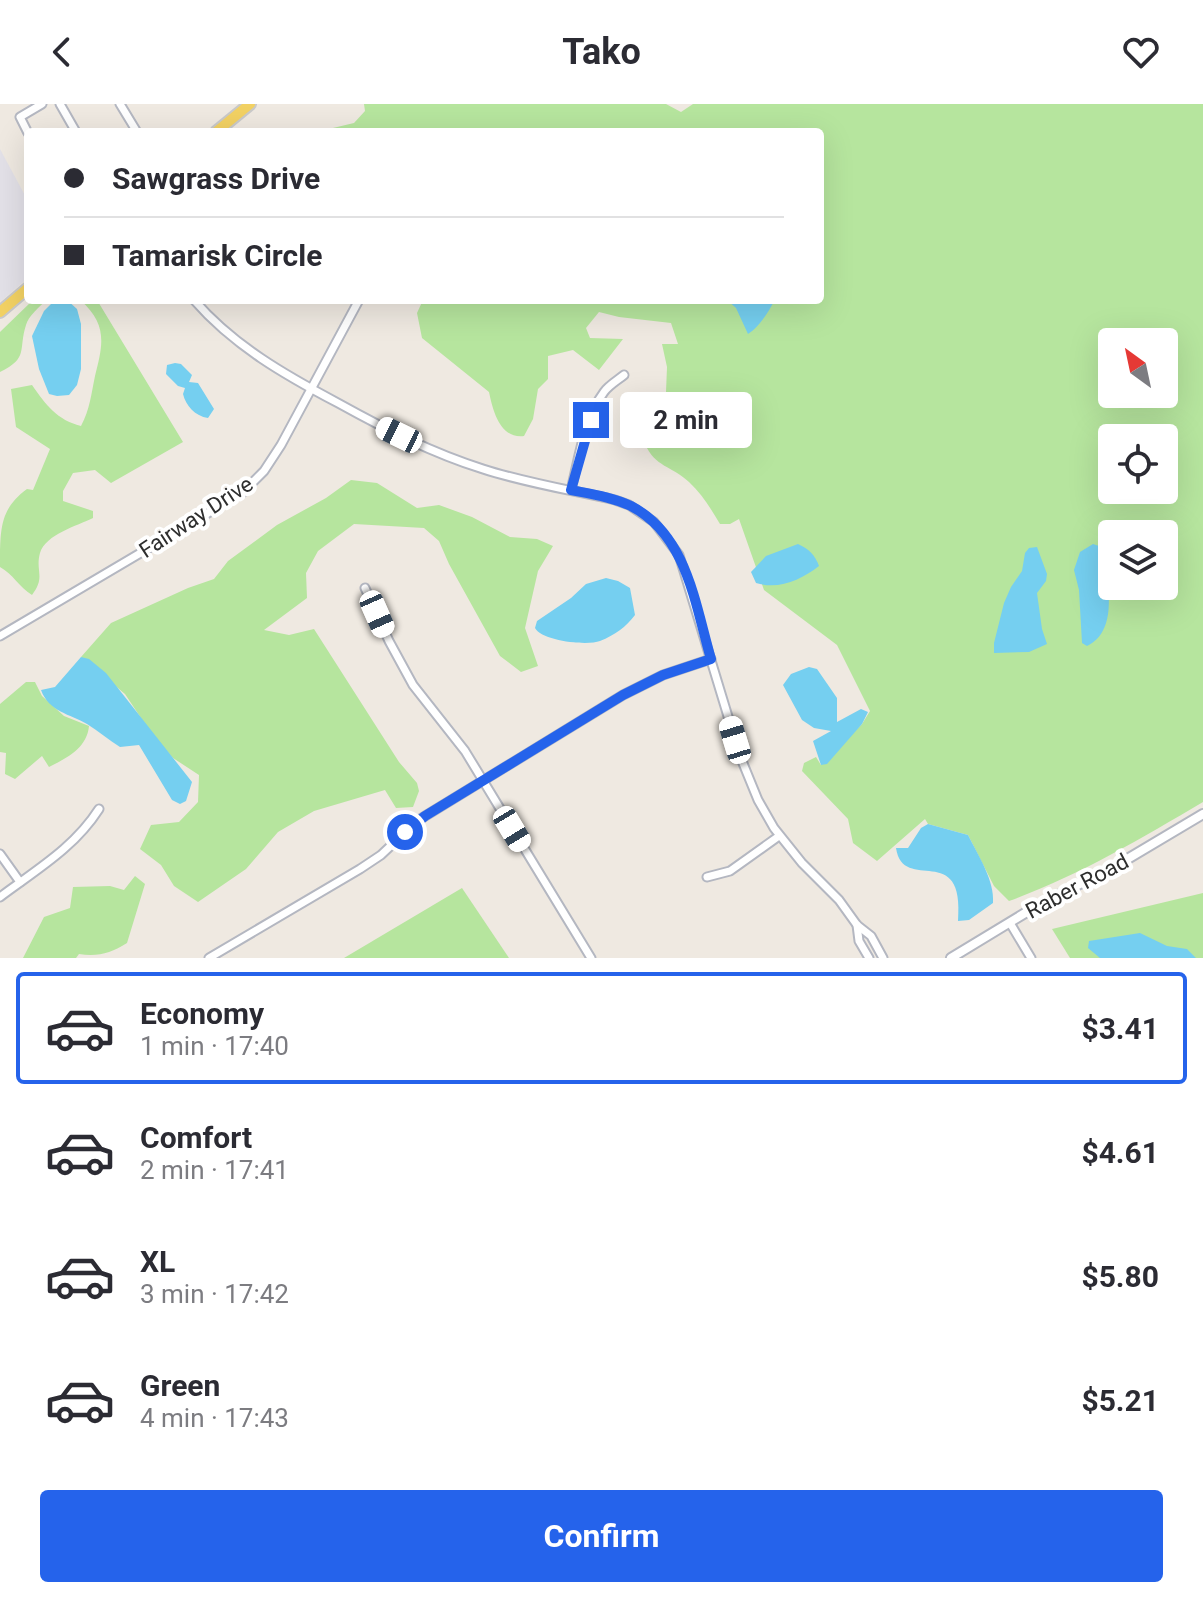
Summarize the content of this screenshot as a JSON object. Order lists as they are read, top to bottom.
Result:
{
  "streets": {
    "street": ["Fairway Drive", "Raber Road"]
  },
  "north": "top left",
  "page": {
    "header": "Tako",
    "banner": ["Sawgrass Drive", "Tamarisk Circle"],
    "bubble": "2 min",
    "list": [
      {
        "name": "Economy",
        "note": "1 min · 17:40",
        "value": "$3.41"
      },
      {
        "name": "Comfort",
        "note": "2 min · 17:41",
        "value": "$4.61"
      },
      {
        "name": "XL",
        "note": "3 min · 17:42",
        "value": "$5.80"
      },
      {
        "name": "Green",
        "note": "4 min · 17:43",
        "value": "$5.21"
      }
    ],
    "buttons": "Confirm"
  }
}
